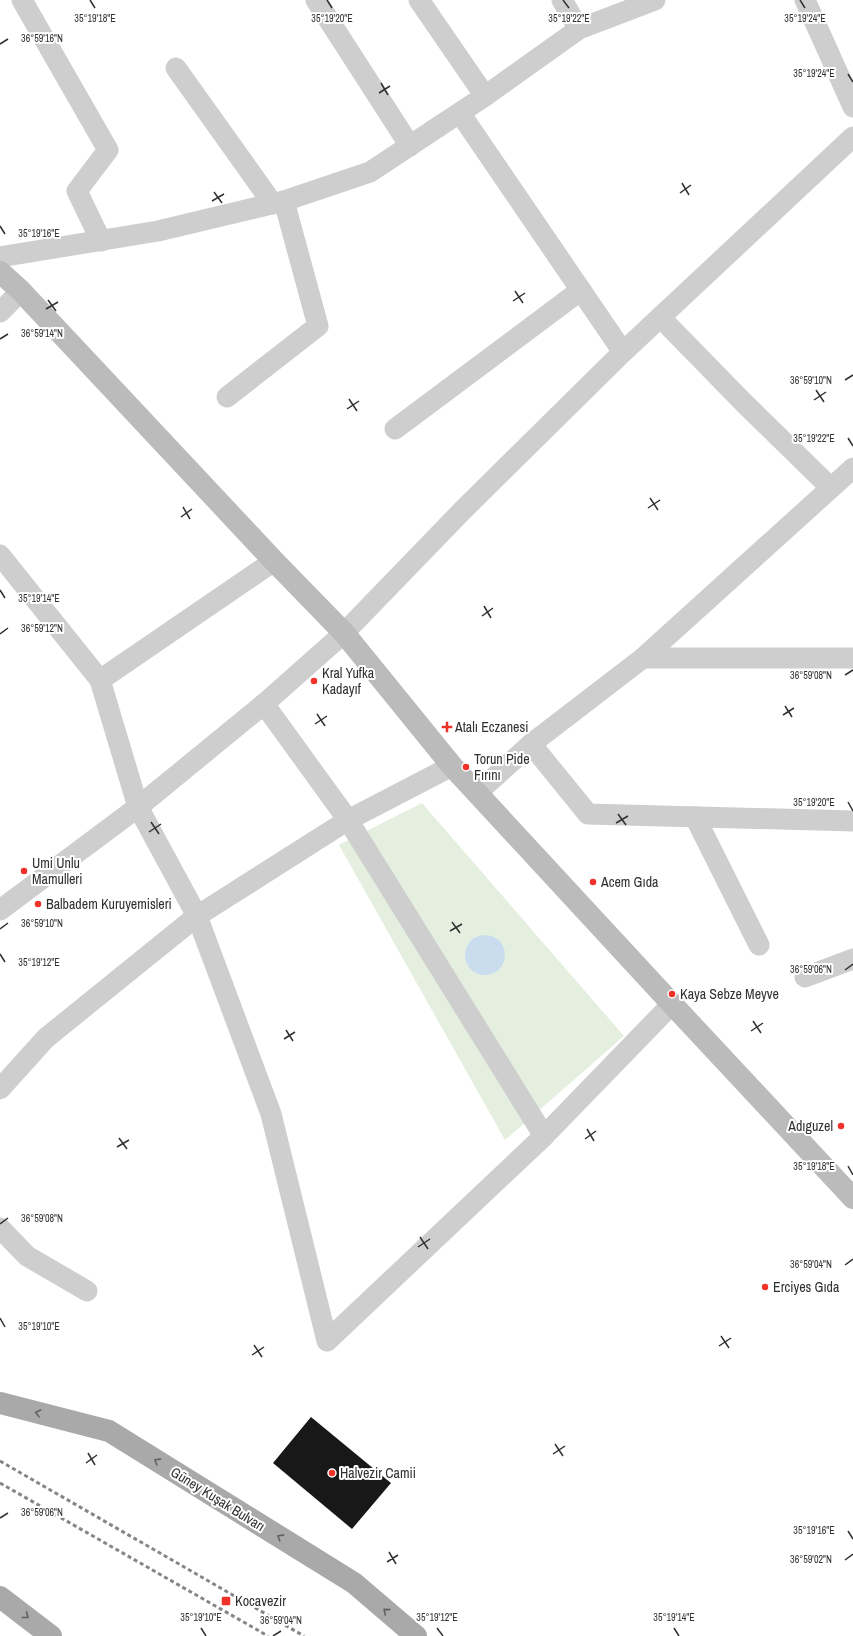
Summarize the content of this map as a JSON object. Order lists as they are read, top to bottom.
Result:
{
  "streets": {
    "main road": ["Güney Kuşak Bulvarı"]
  },
  "one_way": ["Güney Kuşak Bulvarı"],
  "places": {
    "other": [
      "Kral Yufka Kadayıf",
      "Torun Pide Fırını",
      "Umi Unlu Mamulleri",
      "Acem Gıda",
      "Balbadem Kuruyemisleri",
      "Kaya Sebze Meyve",
      "Adıguzel",
      "Erciyes Gıda",
      "Halvezir Camii"
    ],
    "health": ["Atalı Eczanesi"],
    "transit": ["Kocavezir"]
  },
  "coordinates": [
    "35°19'18\"E",
    "35°19'20\"E",
    "35°19'22\"E",
    "35°19'24\"E",
    "36°59'16\"N",
    "35°19'16\"E",
    "36°59'14\"N",
    "36°59'10\"N",
    "35°19'14\"E",
    "36°59'12\"N",
    "36°59'08\"N",
    "35°19'12\"E",
    "36°59'06\"N",
    "36°59'04\"N",
    "35°19'10\"E",
    "36°59'02\"N"
  ]
}
